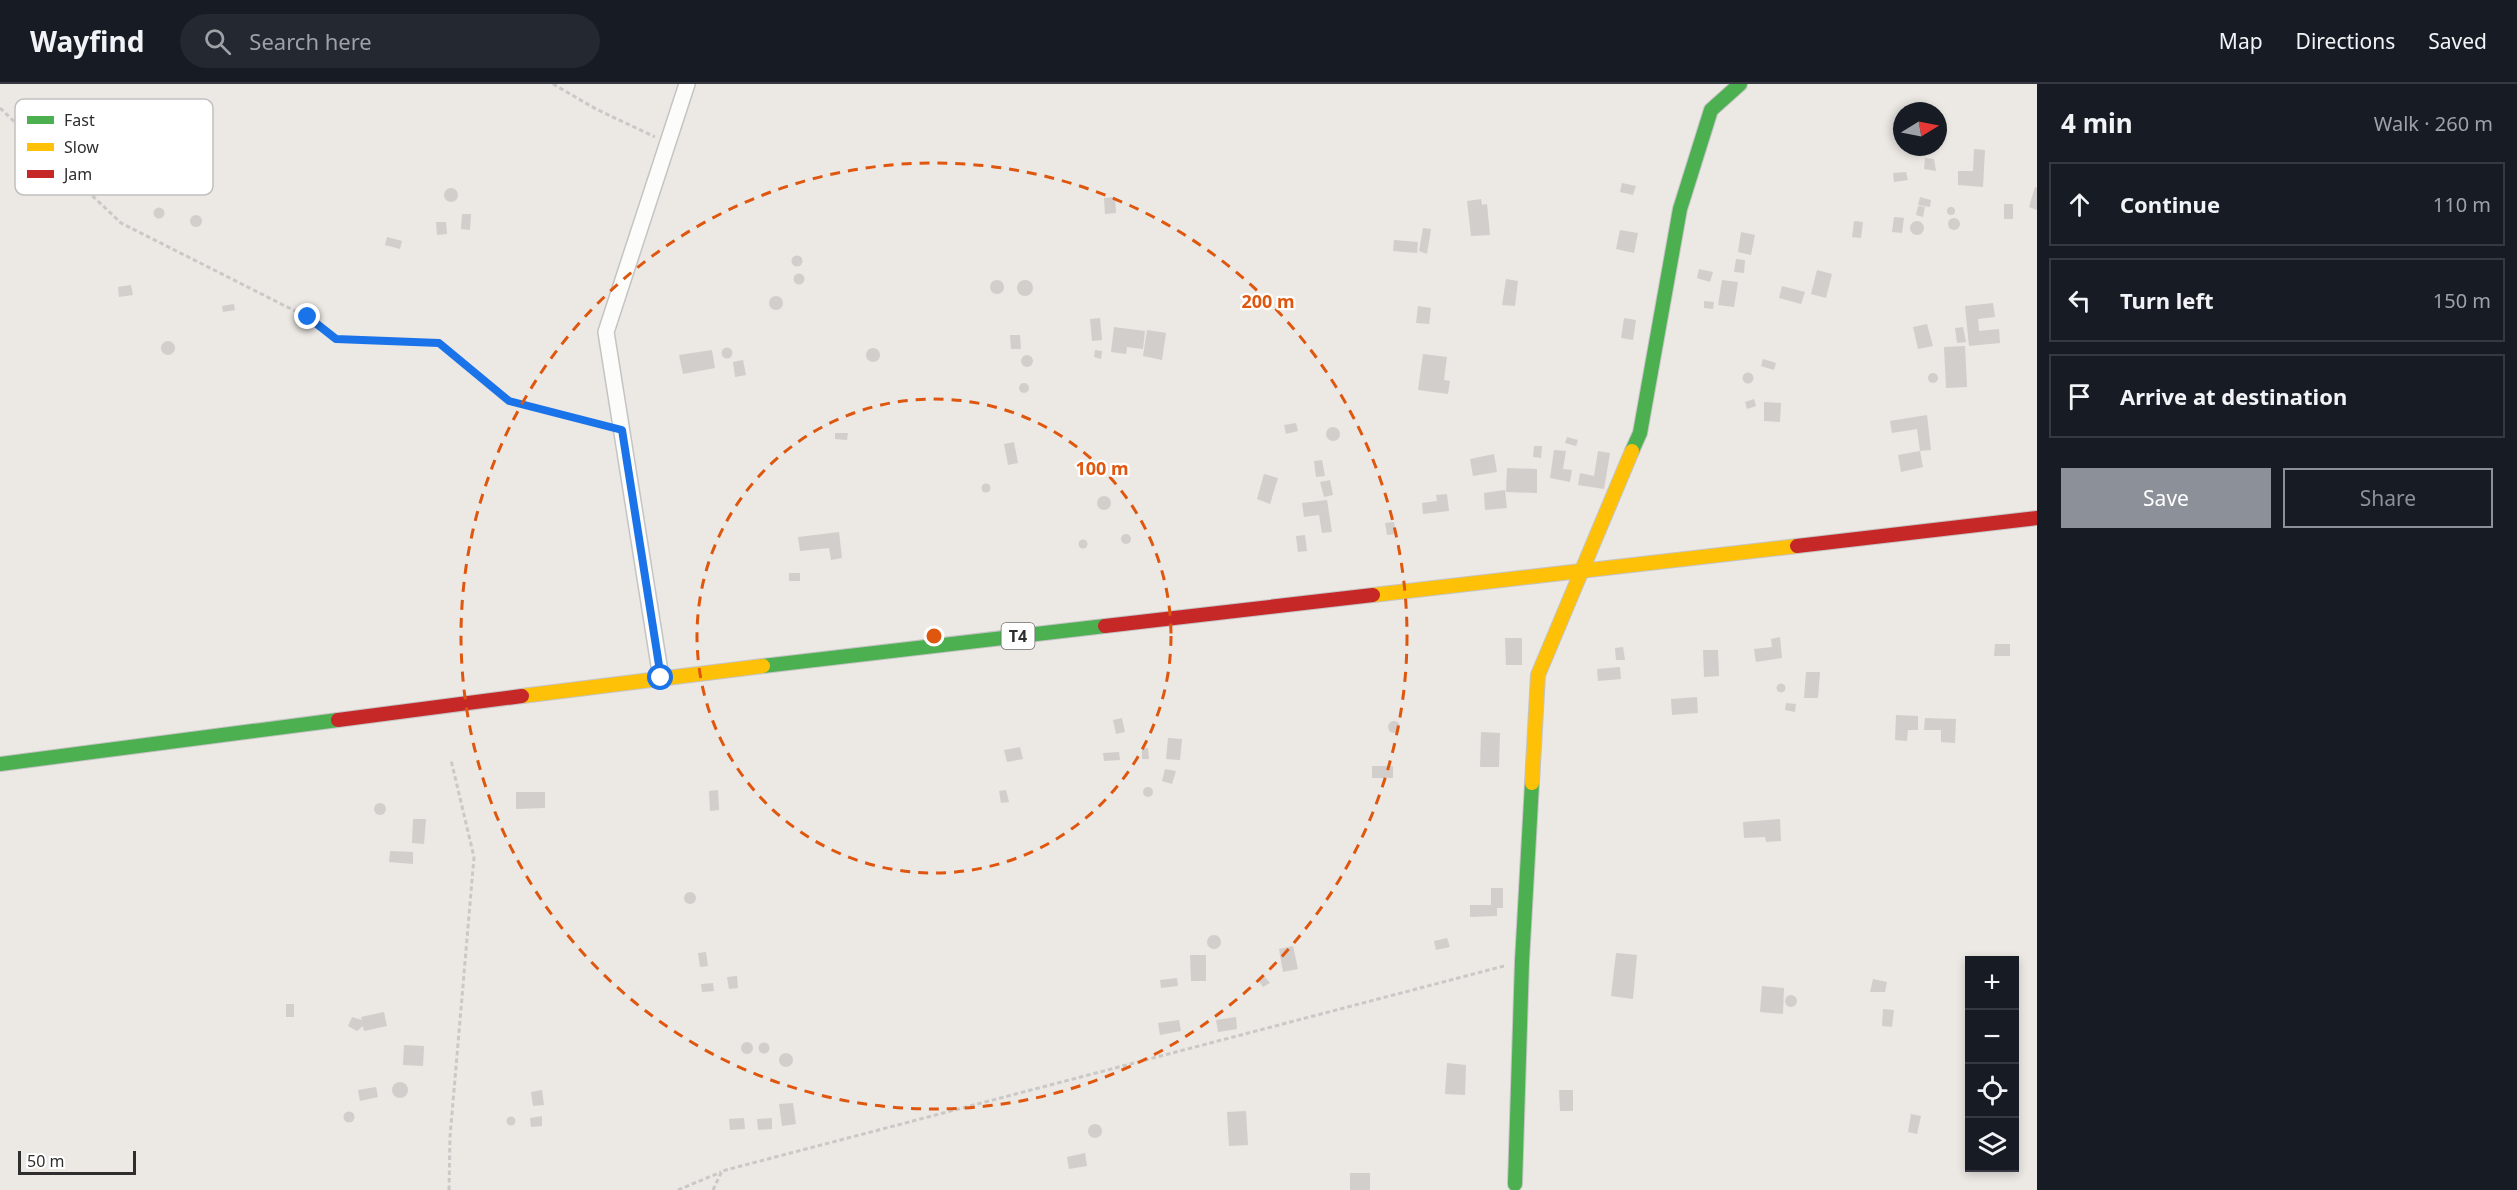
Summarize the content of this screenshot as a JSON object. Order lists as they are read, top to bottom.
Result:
{
  "streets": {
    "main road": ["T4"]
  },
  "legend": ["Fast", "Slow", "Jam"],
  "scale_bar": "50 m",
  "north": "right",
  "page": {
    "header": "Wayfind",
    "search": "Search here",
    "nav": ["Map", "Directions", "Saved"],
    "heading": ["4 min", "Walk · 260 m"],
    "list": [
      ["Continue", "110 m"],
      ["Turn left", "150 m"],
      "Arrive at destination"
    ],
    "buttons": ["Save", "Share"],
    "map_buttons": ["+", "−"],
    "scale": "50 m"
  },
  "rings": ["200 m", "100 m"]
}
